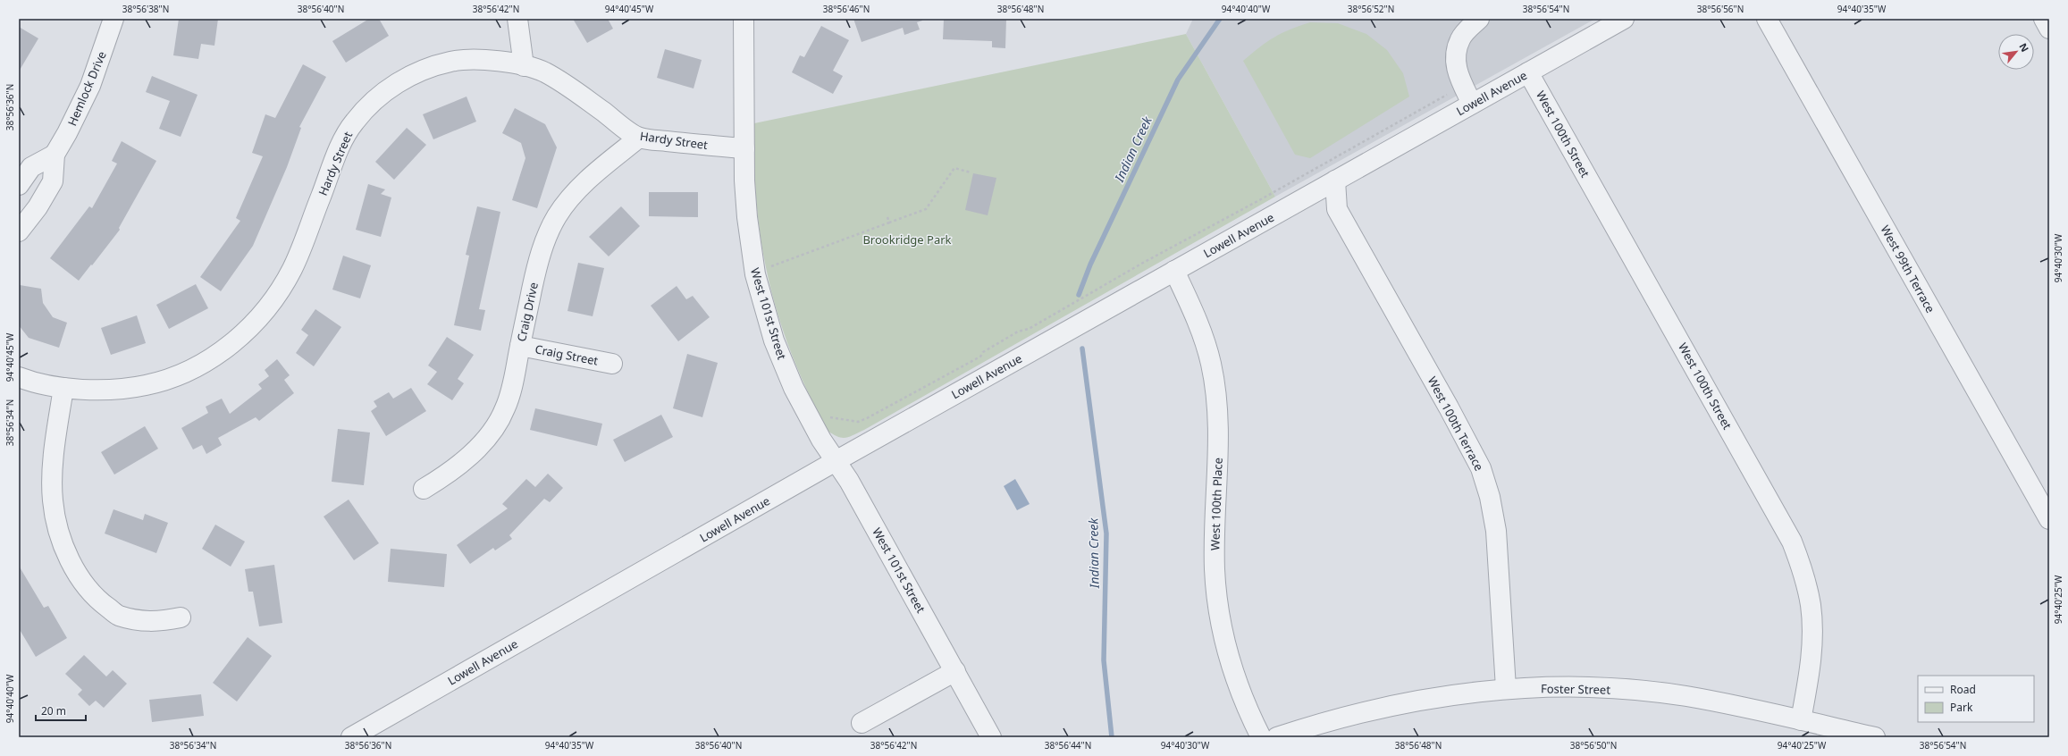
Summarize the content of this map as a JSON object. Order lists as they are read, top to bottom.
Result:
{
  "streets": {
    "street": [
      "Hemlock Drive",
      "Lowell Avenue",
      "West 100th Street",
      "Hardy Street",
      "West 99th Terrace",
      "Craig Drive",
      "West 101st Street",
      "Craig Street",
      "West 100th Terrace",
      "West 100th Place",
      "Foster Street"
    ]
  },
  "crossings": [
    ["Lowell Avenue", "West 100th Street"],
    ["Lowell Avenue", "West 101st Street"],
    ["Lowell Avenue", "West 100th Terrace"],
    ["Lowell Avenue", "West 100th Place"],
    ["West 100th Street", "Foster Street"],
    ["Hardy Street", "Craig Drive"],
    ["Hardy Street", "West 101st Street"],
    ["Craig Drive", "Craig Street"],
    ["West 100th Terrace", "Foster Street"]
  ],
  "water": ["Indian Creek"],
  "parks": ["Brookridge Park"],
  "legend": ["Road", "Park"],
  "scale_bar": "20 m",
  "north": "top right",
  "coordinates": [
    "38°56'38\"N",
    "38°56'40\"N",
    "38°56'42\"N",
    "94°40'45\"W",
    "38°56'46\"N",
    "38°56'48\"N",
    "94°40'40\"W",
    "38°56'52\"N",
    "38°56'54\"N",
    "38°56'56\"N",
    "94°40'35\"W",
    "38°56'36\"N",
    "94°40'30\"W",
    "38°56'34\"N",
    "94°40'25\"W",
    "38°56'44\"N",
    "38°56'50\"N"
  ]
}
